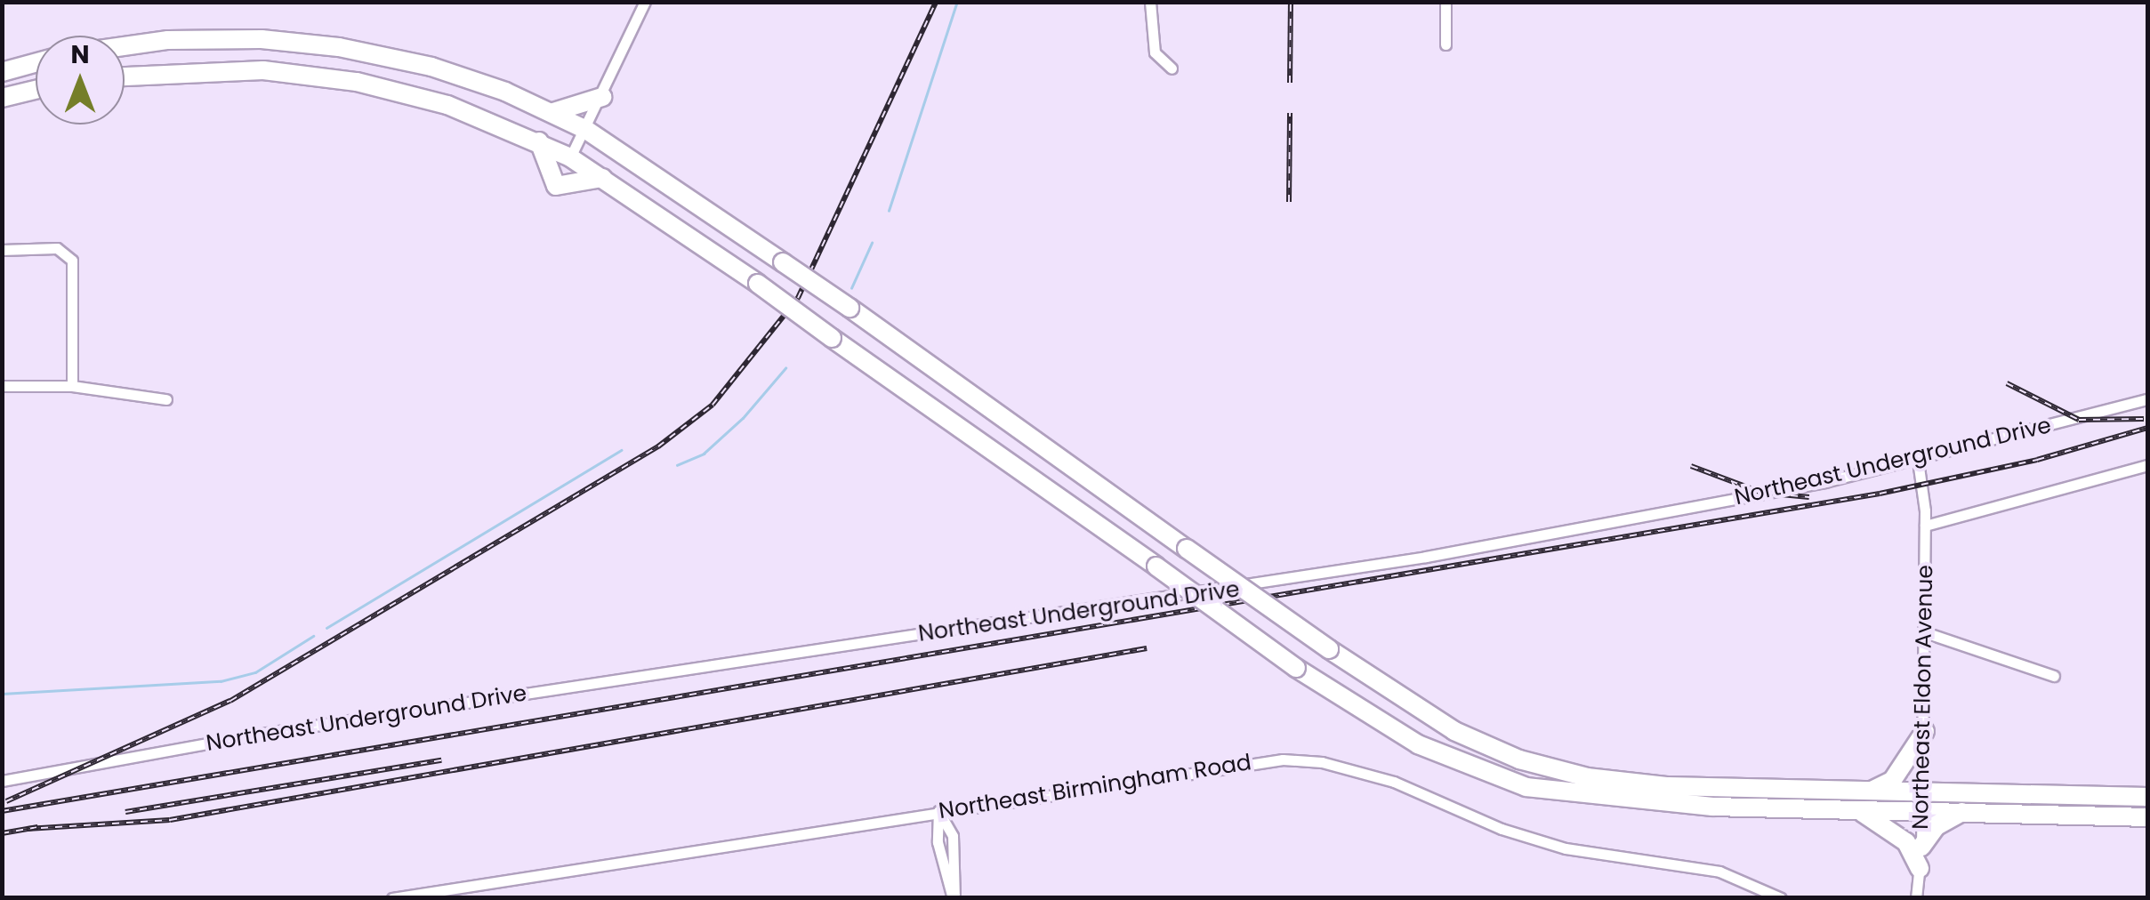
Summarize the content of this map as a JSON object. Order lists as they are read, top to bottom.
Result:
{
  "streets": {
    "street": ["Northeast Underground Drive", "Northeast Eldon Avenue", "Northeast Birmingham Road"]
  },
  "crossings": [
    ["Northeast Underground Drive", "Northeast Eldon Avenue"]
  ],
  "north": "top"
}
